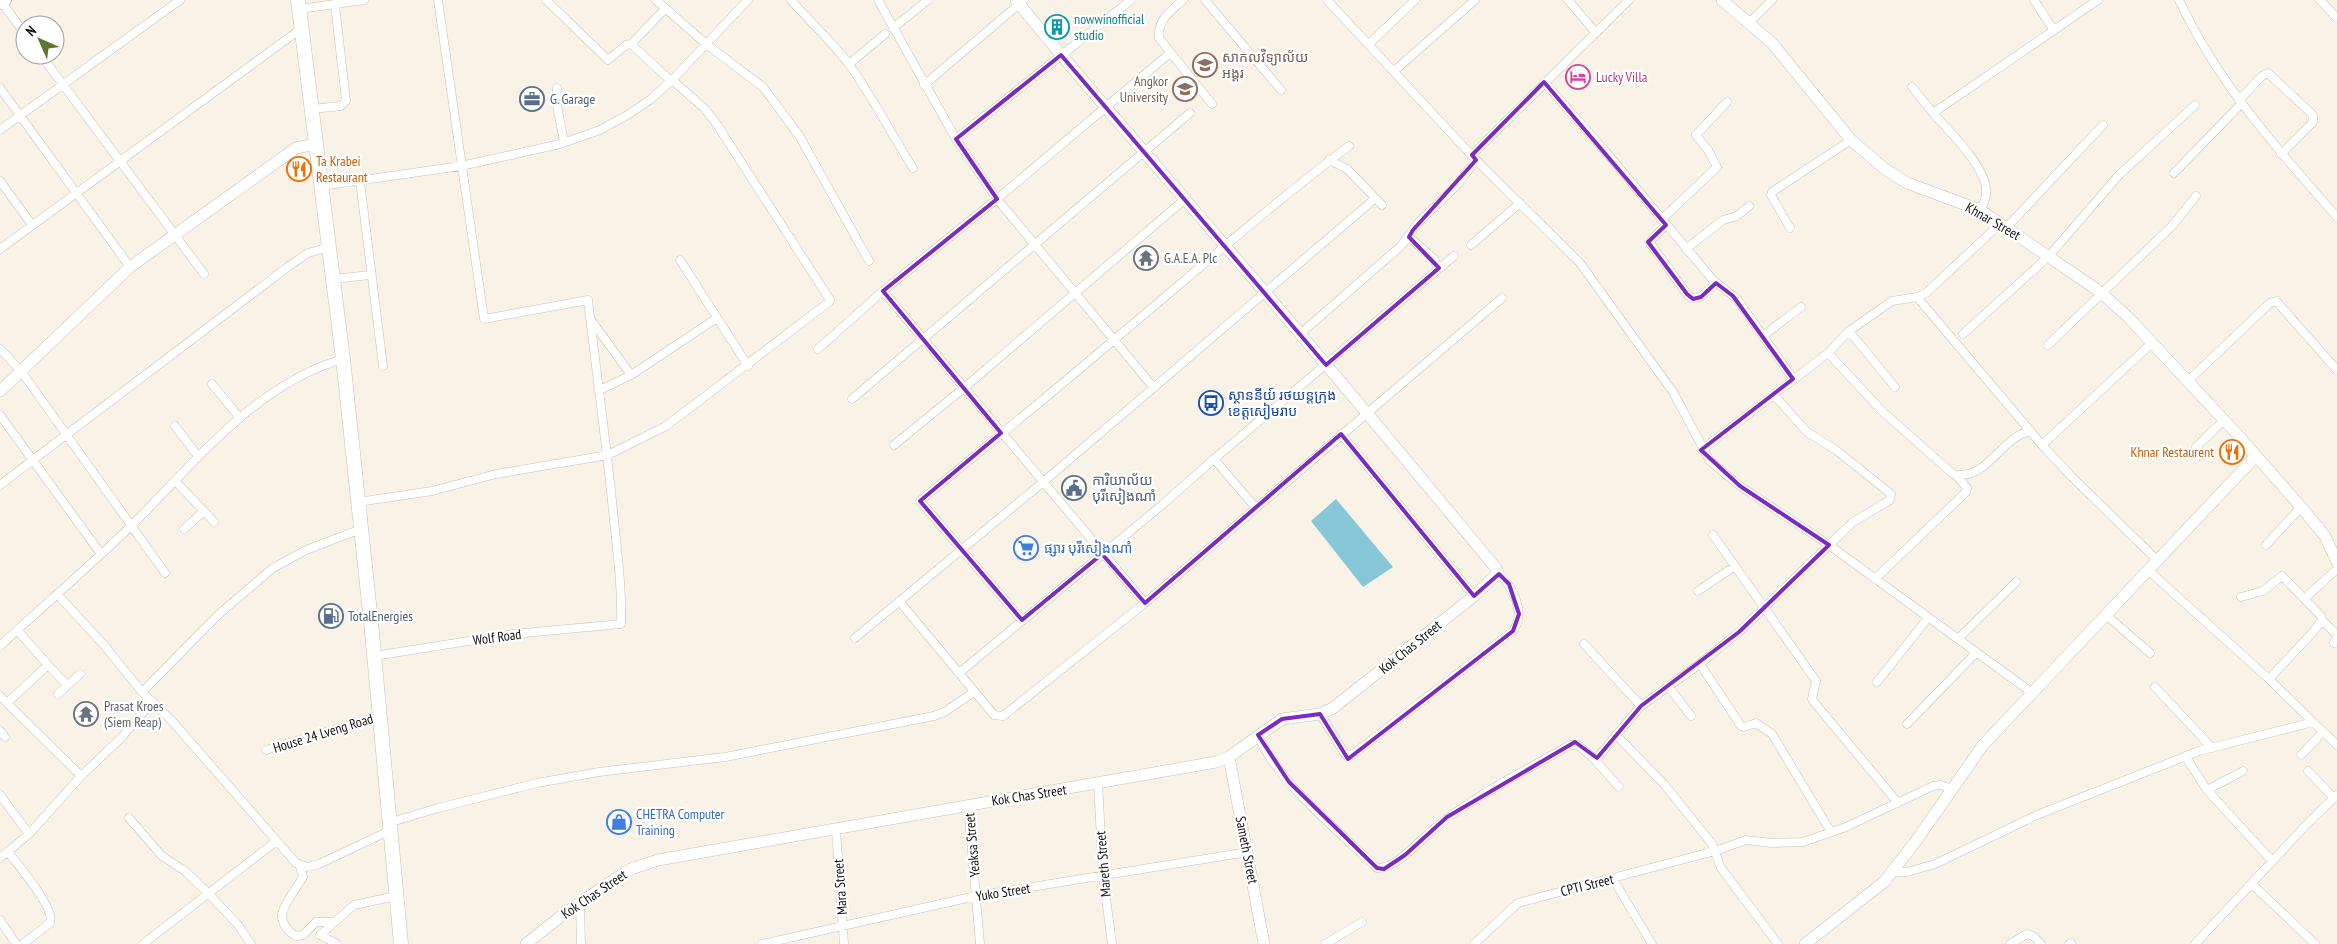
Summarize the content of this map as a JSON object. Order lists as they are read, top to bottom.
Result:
{
  "streets": {
    "street": [
      "Khnar Street",
      "Wolf Road",
      "Kok Chas Street",
      "House 24 Lveng Road",
      "Yeaksa Street",
      "Sameth Street",
      "Mareth Street",
      "CPTI Street",
      "Mara Street",
      "Yuko Street"
    ]
  },
  "crossings": [
    ["Kok Chas Street", "Yeaksa Street"],
    ["Kok Chas Street", "Sameth Street"],
    ["Kok Chas Street", "Mareth Street"],
    ["Kok Chas Street", "Mara Street"],
    ["Yeaksa Street", "Yuko Street"],
    ["Sameth Street", "Yuko Street"],
    ["Mareth Street", "Yuko Street"],
    ["Mara Street", "Yuko Street"]
  ],
  "places": {
    "building": ["nowwinofficial studio"],
    "school or university": ["សាកលវិទ្យាល័យ អង្គរ", "Angkor University"],
    "hotel": ["Lucky Villa"],
    "office": ["G. Garage"],
    "restaurant": ["Ta Krabei Restaurant", "Khnar Restaurent"],
    "temple": ["G.A.E.A. Plc", "Prasat Kroes (Siem Reap)"],
    "bus stop": ["ស្ថាននីយ៍ រថយន្តក្រុង ខេត្តសៀមរាប"],
    "public building": ["ការិយាល័យ បុរីសៀងណាំ"],
    "supermarket": ["ផ្សារ បុរីសៀងណាំ"],
    "fuel station": ["TotalEnergies"],
    "shop": ["CHETRA Computer Training"]
  },
  "north": "top left"
}
